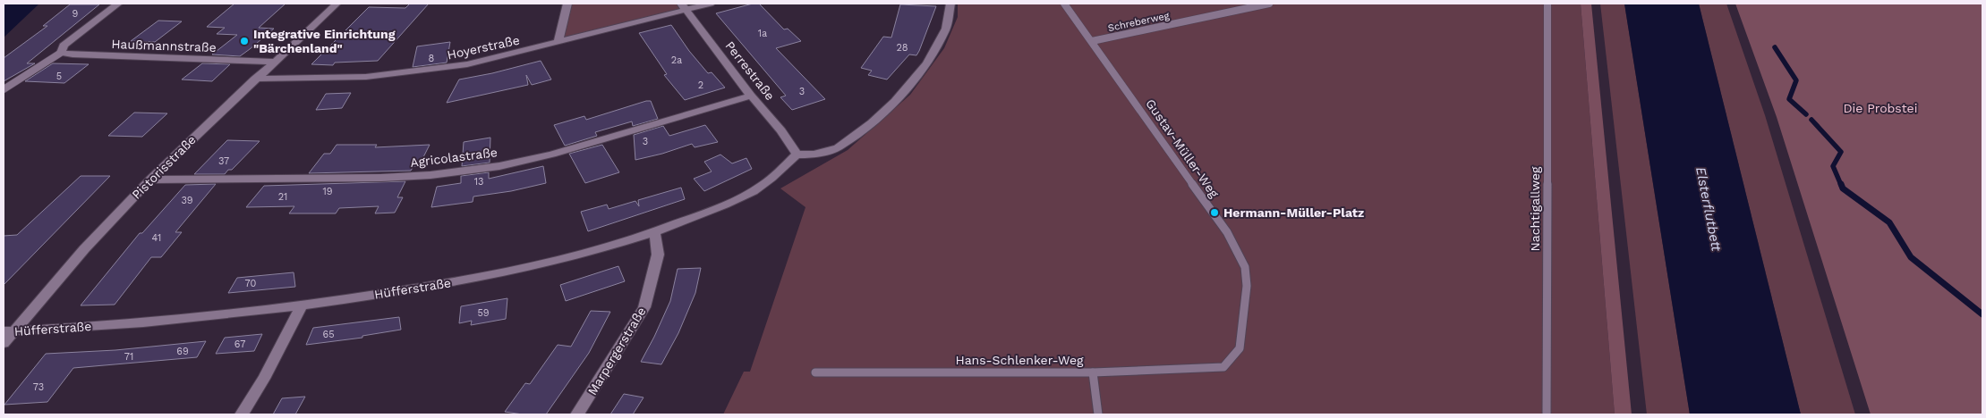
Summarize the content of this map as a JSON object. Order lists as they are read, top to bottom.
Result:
{
  "streets": {
    "street": [
      "Haußmannstraße",
      "Hoyerstraße",
      "Perrestraße",
      "Agricolastraße",
      "Pistorisstraße",
      "Hüfferstraße",
      "Marpergerstraße"
    ],
    "lane": [
      "Schreberweg",
      "Gustav-Müller-Weg",
      "Nachtigallweg",
      "Hans-Schlenker-Weg"
    ]
  },
  "crossings": [
    ["Schreberweg", "Gustav-Müller-Weg"],
    ["Haußmannstraße", "Pistorisstraße"],
    ["Hoyerstraße", "Perrestraße"],
    ["Hoyerstraße", "Pistorisstraße"],
    ["Perrestraße", "Agricolastraße"],
    ["Perrestraße", "Hüfferstraße"],
    ["Gustav-Müller-Weg", "Hans-Schlenker-Weg"],
    ["Agricolastraße", "Pistorisstraße"],
    ["Pistorisstraße", "Hüfferstraße"],
    ["Hüfferstraße", "Marpergerstraße"]
  ],
  "water": ["Elsterflutbett"],
  "parks": ["Die Probstei"],
  "places": ["Integrative Einrichtung \"Bärchenland\"", "Hermann-Müller-Platz"],
  "house_numbers": [
    "9",
    "1a",
    "28",
    "8",
    "2a",
    "5",
    "2",
    "3",
    "3",
    "37",
    "13",
    "19",
    "21",
    "39",
    "41",
    "70",
    "59",
    "65",
    "67",
    "69",
    "71",
    "73"
  ]
}
